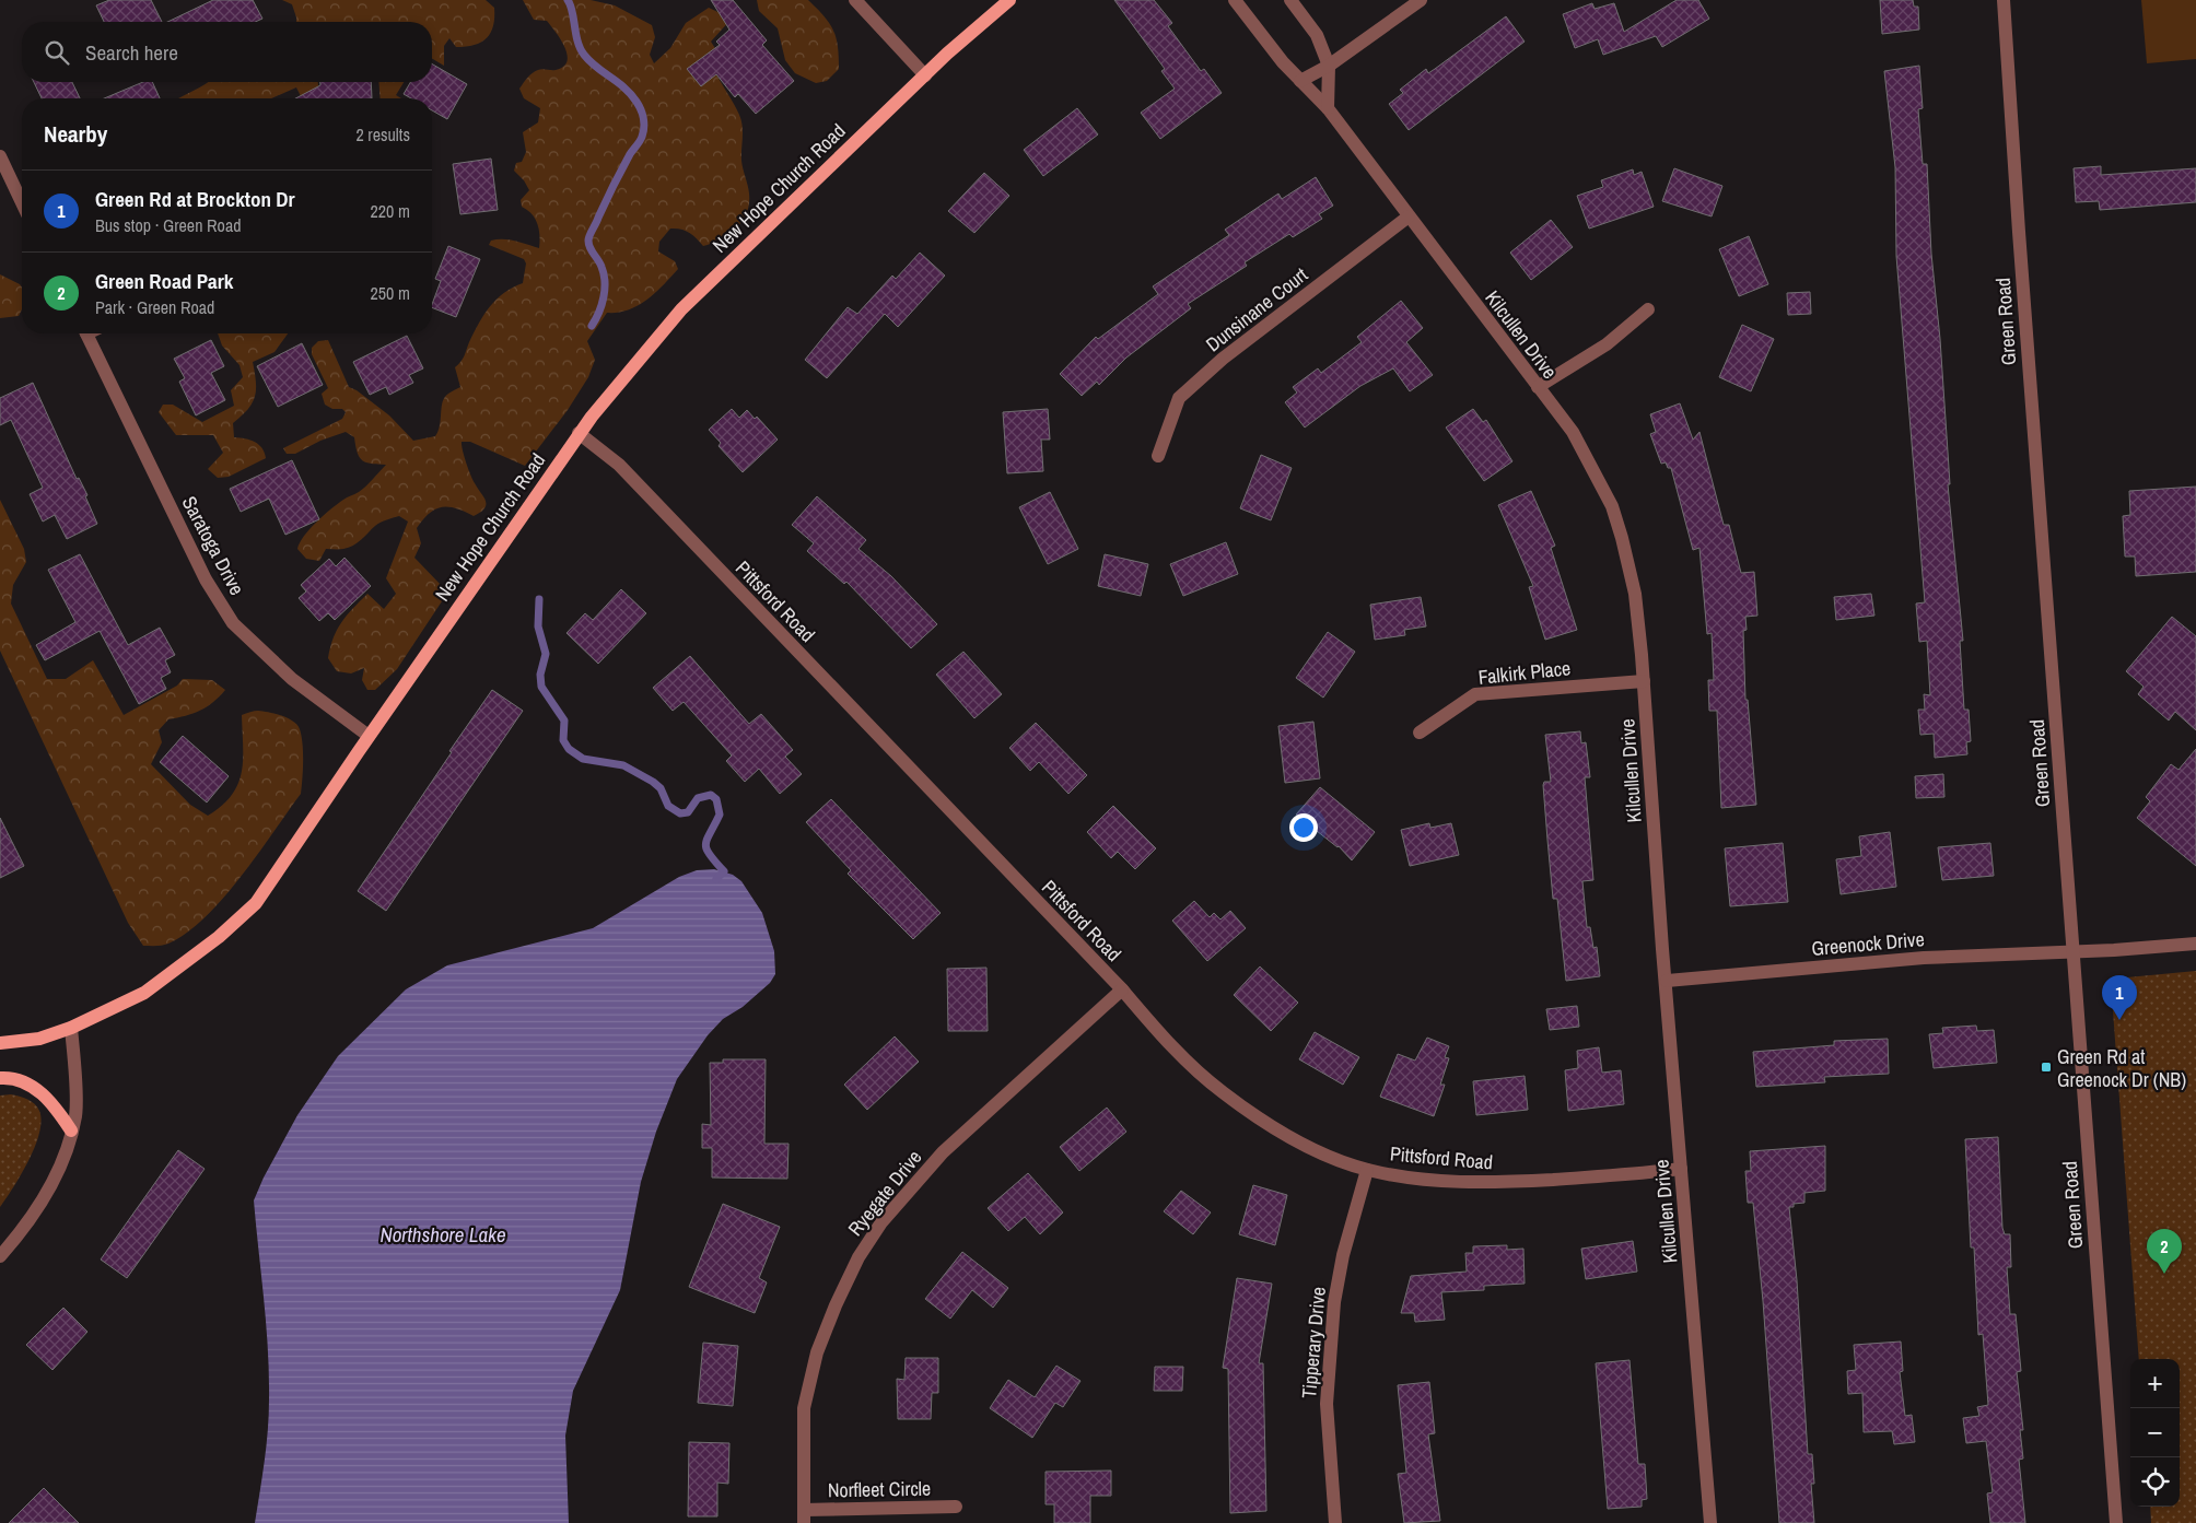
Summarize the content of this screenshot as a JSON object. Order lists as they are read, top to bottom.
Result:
{
  "streets": {
    "main road": ["New Hope Church Road"],
    "street": [
      "Dunsinane Court",
      "Green Road",
      "Kilcullen Drive",
      "Saratoga Drive",
      "Pittsford Road",
      "Falkirk Place",
      "Greenock Drive",
      "Ryegate Drive",
      "Tipperary Drive",
      "Norfleet Circle"
    ]
  },
  "crossings": [
    ["New Hope Church Road", "Saratoga Drive"],
    ["New Hope Church Road", "Pittsford Road"],
    ["Dunsinane Court", "Kilcullen Drive"],
    ["Green Road", "Greenock Drive"],
    ["Kilcullen Drive", "Pittsford Road"],
    ["Kilcullen Drive", "Falkirk Place"],
    ["Kilcullen Drive", "Greenock Drive"],
    ["Pittsford Road", "Ryegate Drive"],
    ["Pittsford Road", "Tipperary Drive"],
    ["Ryegate Drive", "Norfleet Circle"]
  ],
  "water": ["Northshore Lake"],
  "places": {
    "transit": ["Green Rd at Greenock Dr (NB)"]
  },
  "page": {
    "search": "Search here",
    "heading": ["Nearby", "2 results"],
    "list": [
      {
        "mark": "1",
        "name": "Green Rd at Brockton Dr",
        "note": "Bus stop · Green Road",
        "value": "220 m"
      },
      {
        "mark": "2",
        "name": "Green Road Park",
        "note": "Park · Green Road",
        "value": "250 m"
      }
    ],
    "pins": ["1", "2"],
    "map_buttons": ["+", "−"]
  }
}
